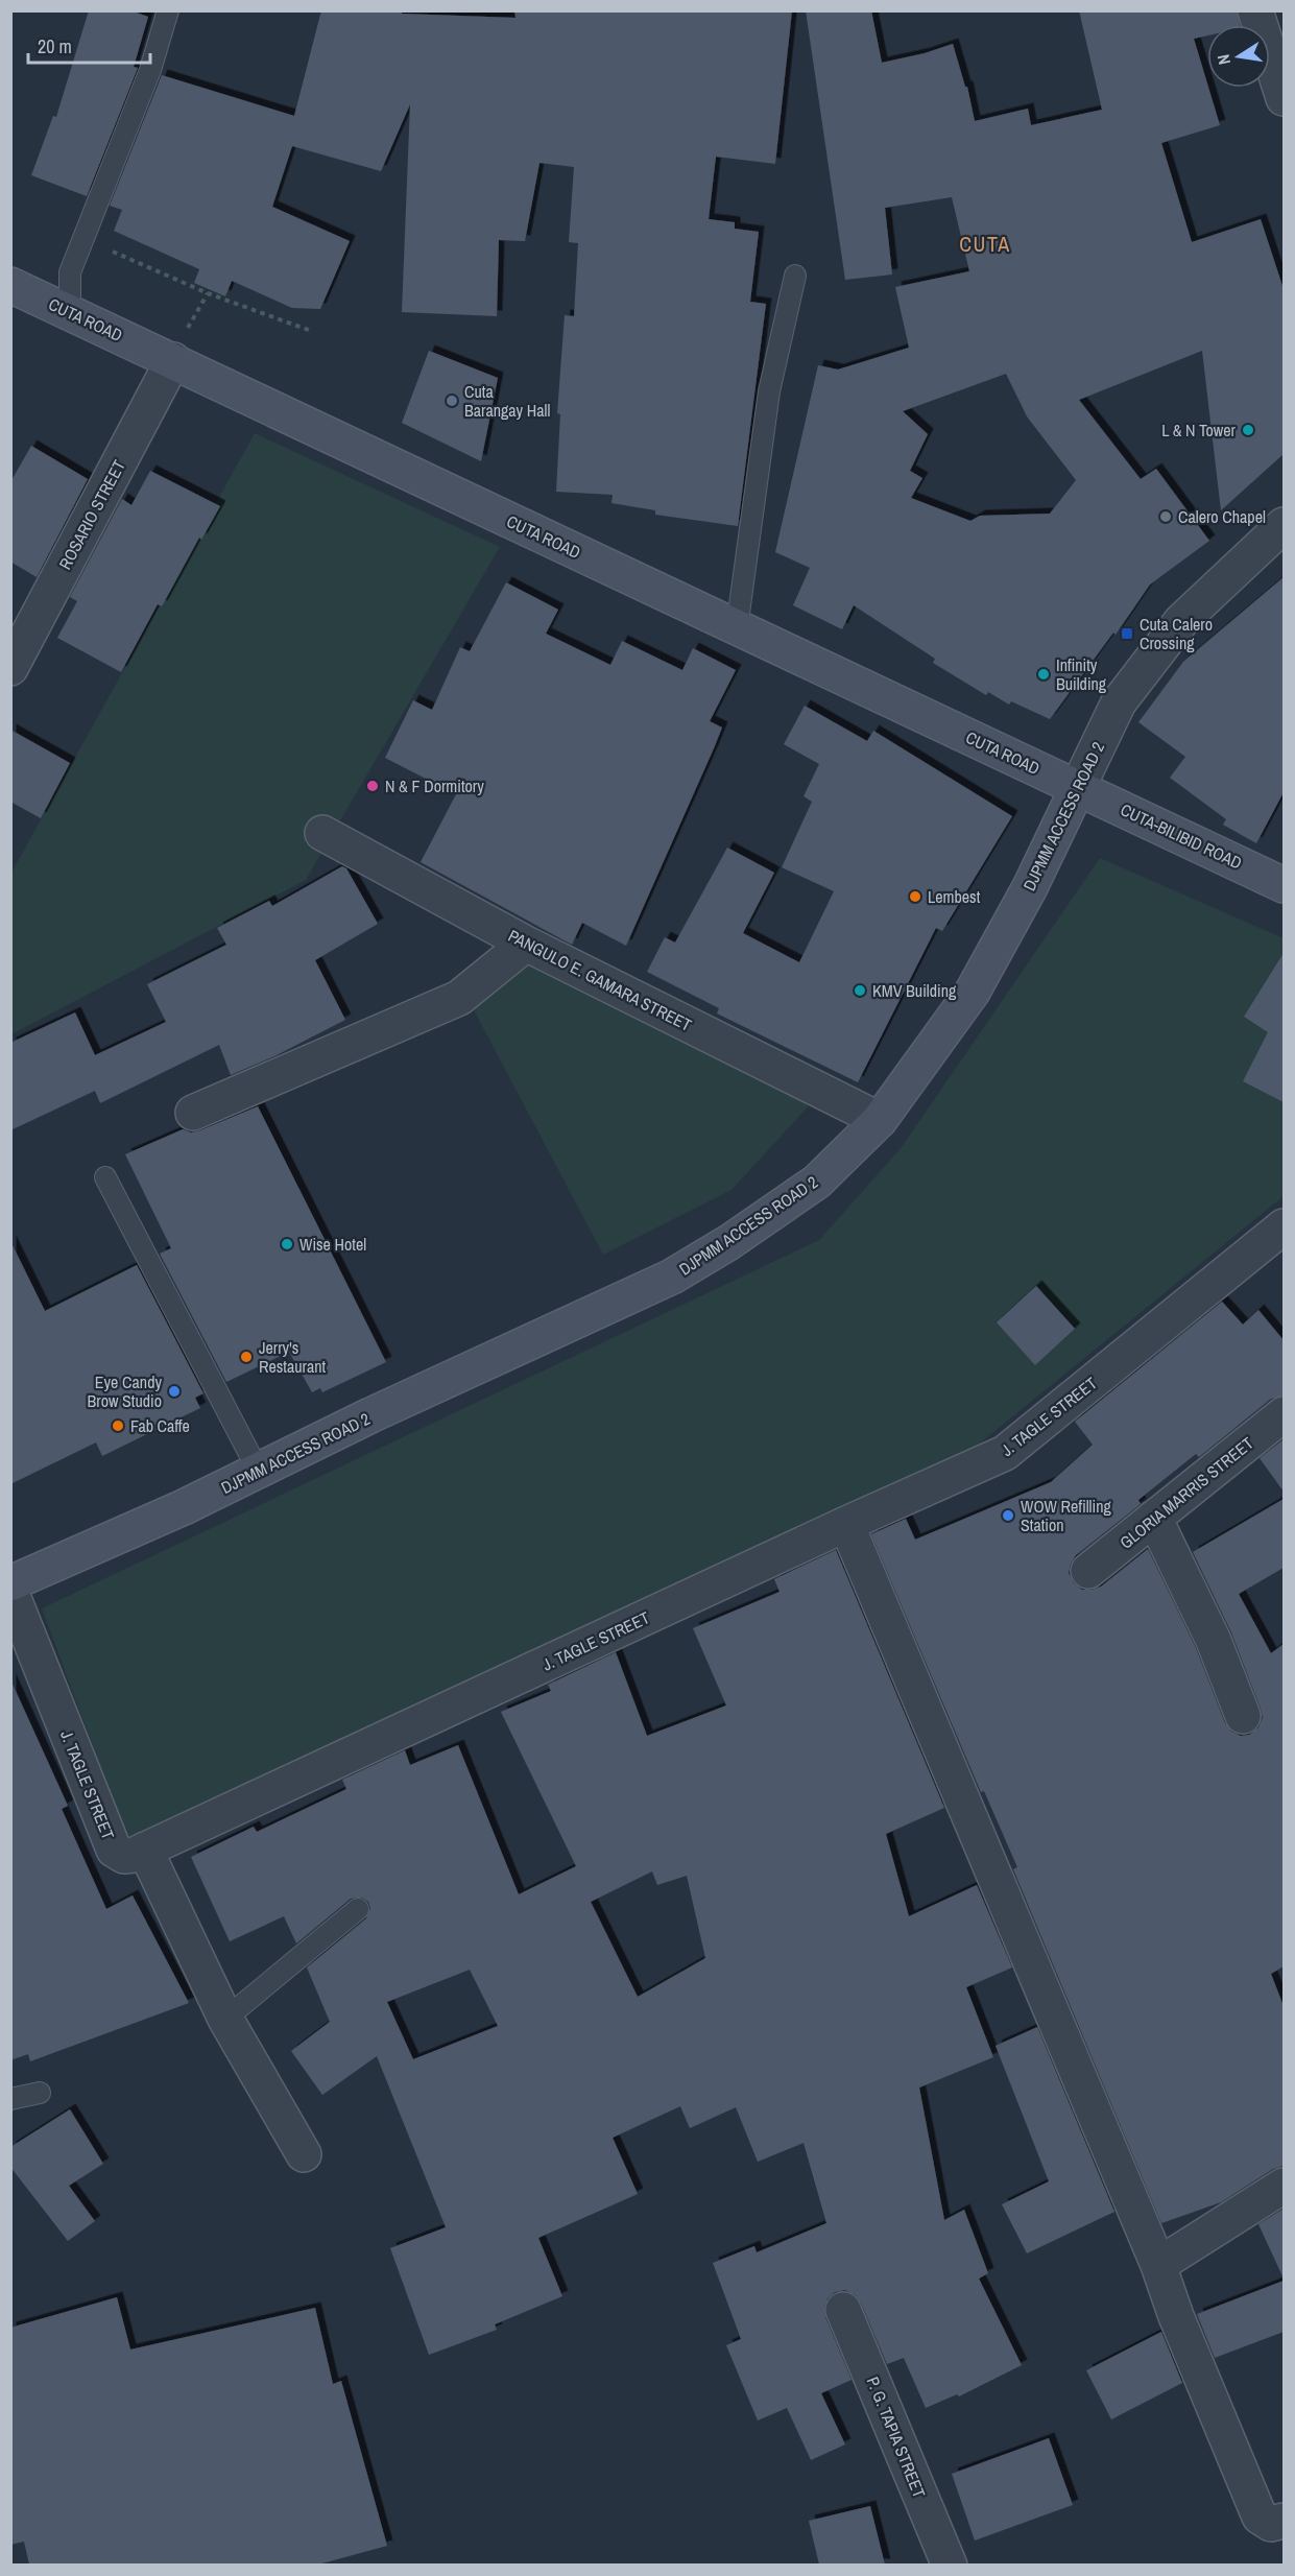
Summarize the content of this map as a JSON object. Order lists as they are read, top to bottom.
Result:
{
  "streets": {
    "street": [
      "CUTA ROAD",
      "ROSARIO STREET",
      "DJPMM ACCESS ROAD 2",
      "CUTA-BILIBID ROAD",
      "PANGULO E. GAMARA STREET",
      "J. TAGLE STREET",
      "GLORIA MARRIS STREET",
      "P. G. TAPIA STREET"
    ]
  },
  "crossings": [
    ["CUTA ROAD", "ROSARIO STREET"],
    ["CUTA ROAD", "DJPMM ACCESS ROAD 2"],
    ["CUTA ROAD", "CUTA-BILIBID ROAD"],
    ["DJPMM ACCESS ROAD 2", "CUTA-BILIBID ROAD"],
    ["DJPMM ACCESS ROAD 2", "PANGULO E. GAMARA STREET"]
  ],
  "districts": ["CUTA"],
  "places": {
    "other": [
      "Cuta Barangay Hall",
      "L & N Tower",
      "Calero Chapel",
      "Infinity Building",
      "N & F Dormitory",
      "Lembest",
      "KMV Building",
      "Wise Hotel",
      "Jerry's Restaurant",
      "Eye Candy Brow Studio",
      "Fab Caffe",
      "WOW Refilling Station"
    ],
    "transit": ["Cuta Calero Crossing"]
  },
  "scale_bar": "20 m",
  "north": "left"
}
